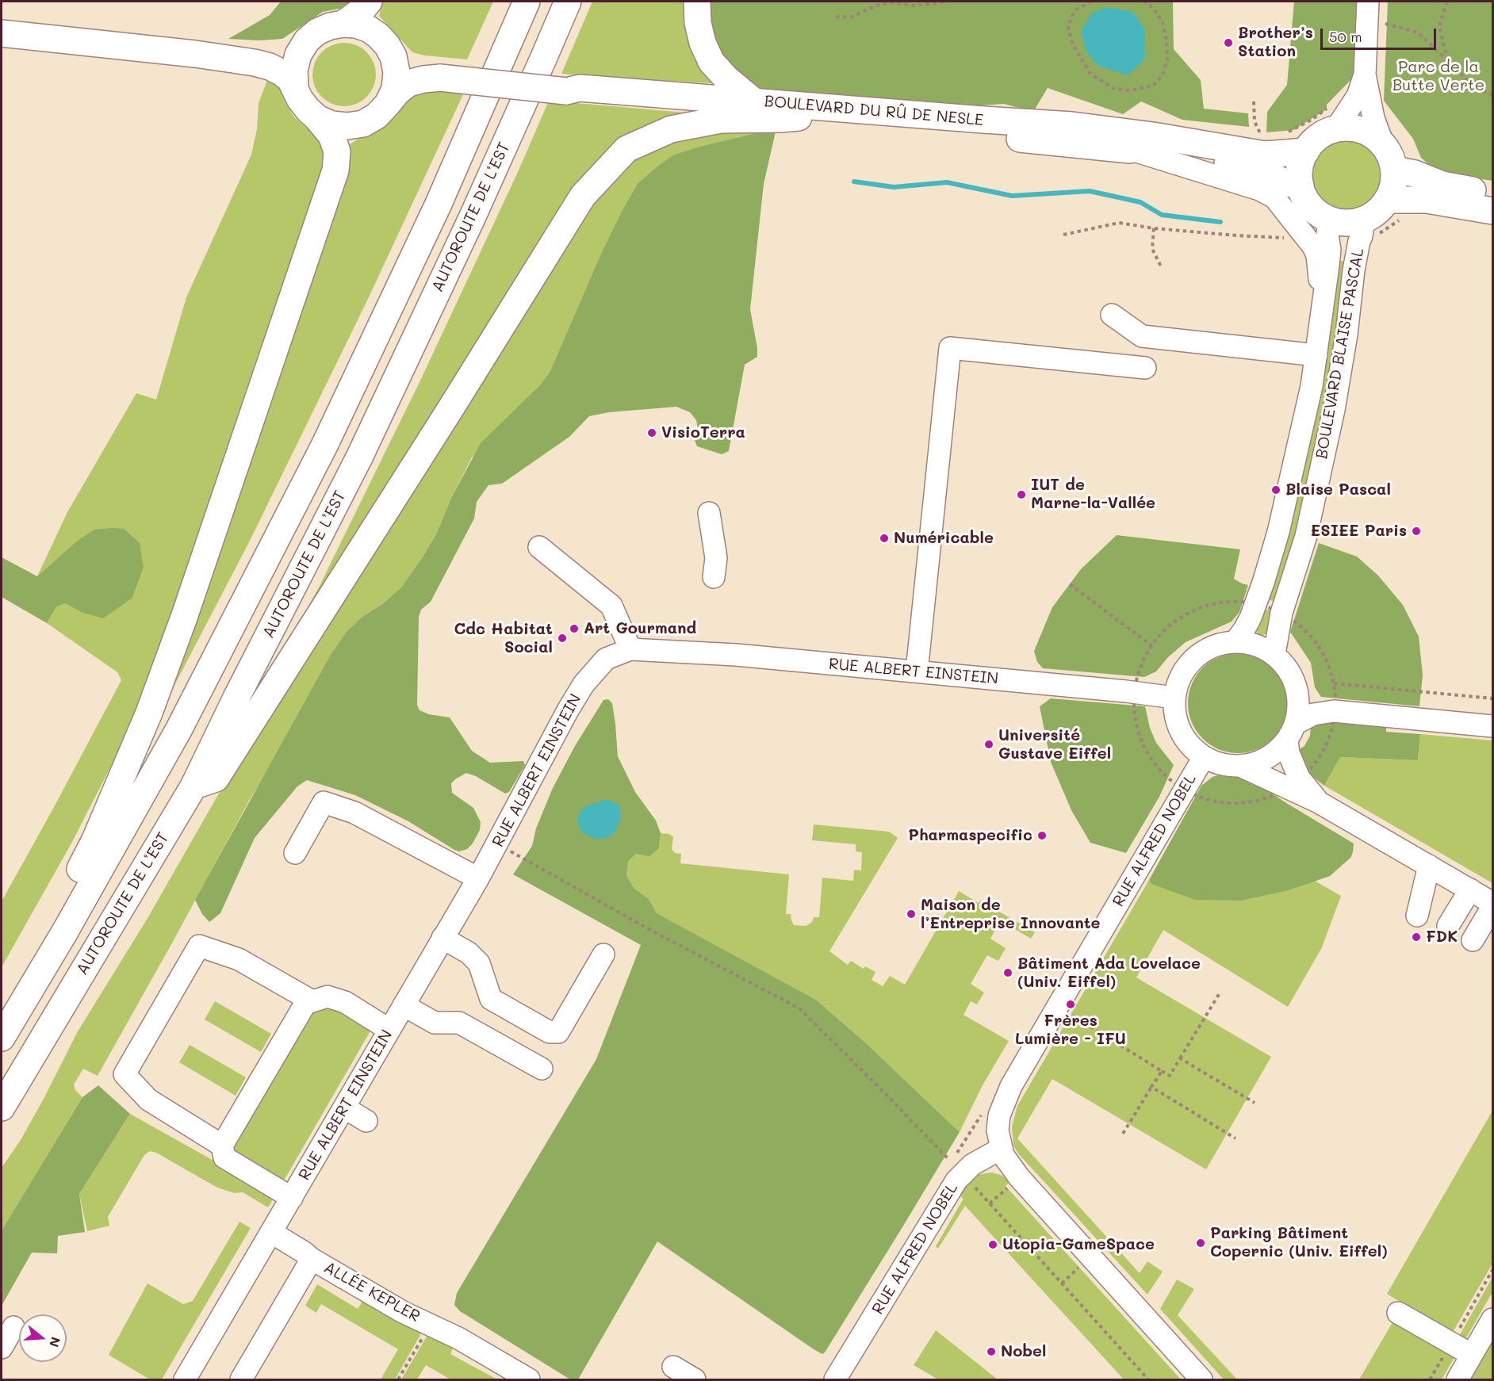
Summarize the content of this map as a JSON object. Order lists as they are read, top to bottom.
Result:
{
  "streets": {
    "main road": ["BOULEVARD DU RÛ DE NESLE", "AUTOROUTE DE L’EST"],
    "street": [
      "BOULEVARD BLAISE PASCAL",
      "RUE ALBERT EINSTEIN",
      "RUE ALFRED NOBEL",
      "ALLÉE KEPLER"
    ]
  },
  "crossings": [
    ["BOULEVARD DU RÛ DE NESLE", "BOULEVARD BLAISE PASCAL"],
    ["BOULEVARD BLAISE PASCAL", "RUE ALBERT EINSTEIN"],
    ["BOULEVARD BLAISE PASCAL", "RUE ALFRED NOBEL"],
    ["RUE ALBERT EINSTEIN", "RUE ALFRED NOBEL"]
  ],
  "parks": ["Parc de la Butte Verte"],
  "places": [
    "Brother’s Station",
    "VisioTerra",
    "Blaise Pascal",
    "IUT de Marne-la-Vallée",
    "ESIEE Paris",
    "Numéricable",
    "Art Gourmand",
    "Cdc Habitat Social",
    "Université Gustave Eiffel",
    "Pharmaspecific",
    "Maison de l’Entreprise Innovante",
    "FDK",
    "Bâtiment Ada Lovelace (Univ. Eiffel)",
    "Frères Lumière - IFU",
    "Parking Bâtiment Copernic (Univ. Eiffel)",
    "Utopia-GameSpace",
    "Nobel"
  ],
  "scale_bar": "50 m",
  "north": "right"
}
